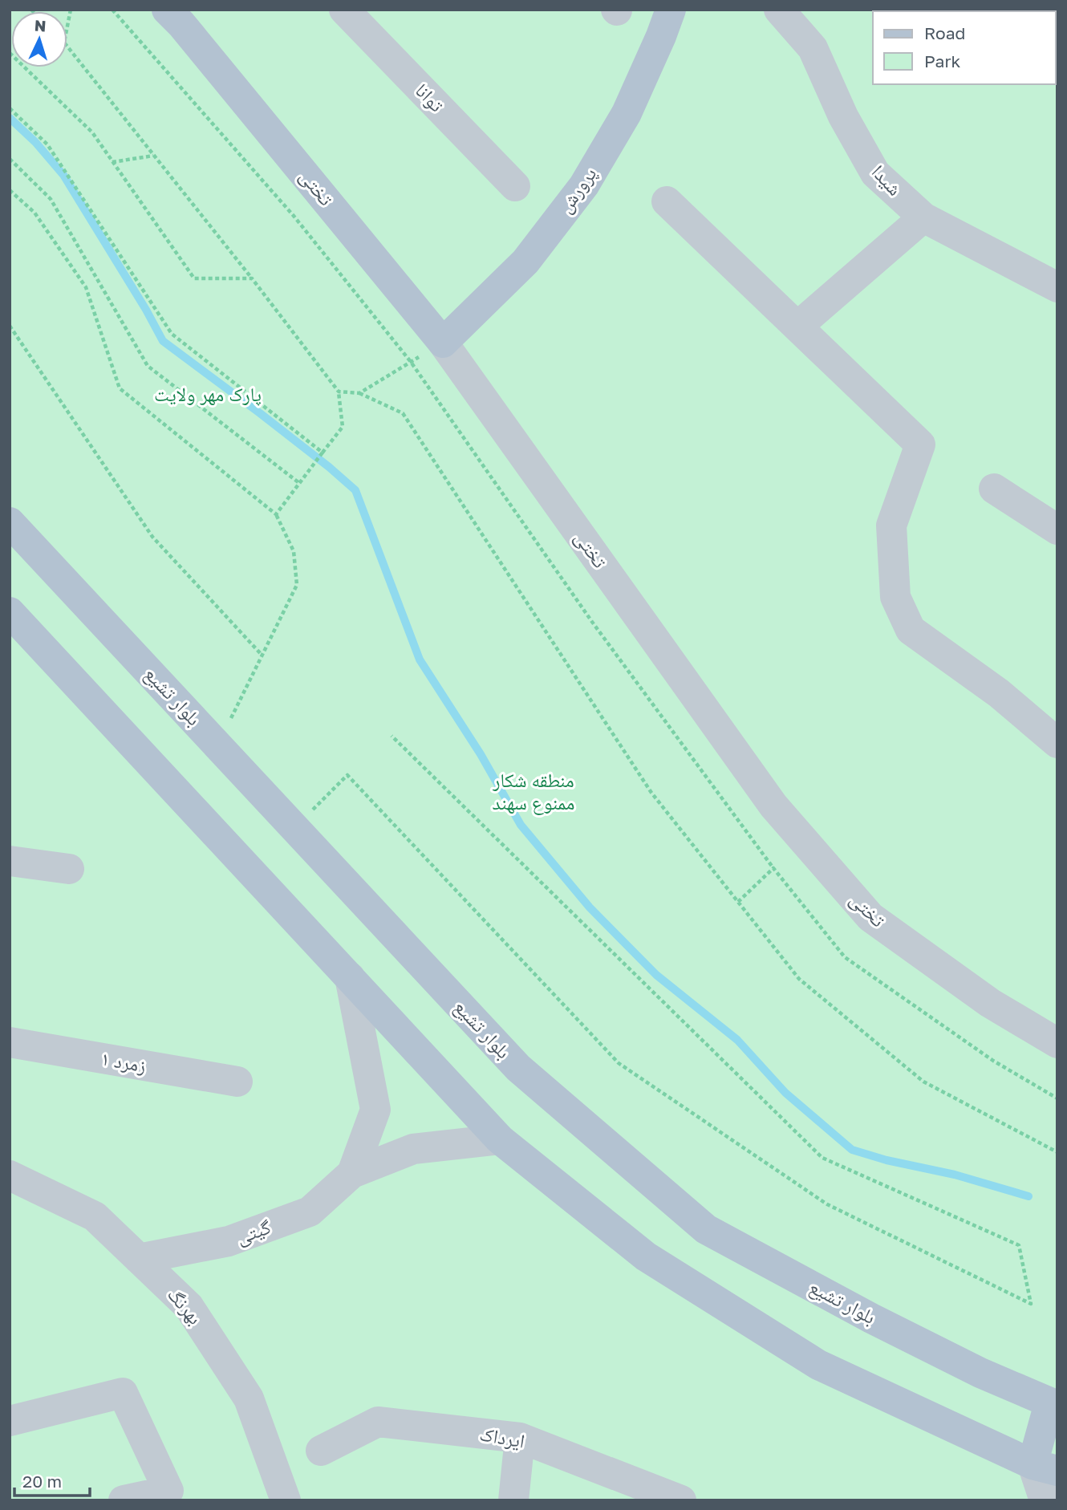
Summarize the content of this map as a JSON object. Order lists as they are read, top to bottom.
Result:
{
  "streets": {
    "main road": ["تختی", "پرورش", "بلوار تشیع"],
    "street": [
      "توانا",
      "شیدا",
      "زمرد ۱",
      "گیتی",
      "بهرنگ",
      "ایرداک"
    ]
  },
  "crossings": [
    ["تختی", "پرورش"],
    ["گیتی", "بهرنگ"]
  ],
  "parks": ["پارک مهر ولایت", "منطقه شکار ممنوع سهند"],
  "legend": ["Road", "Park"],
  "scale_bar": "20 m",
  "north": "top"
}
